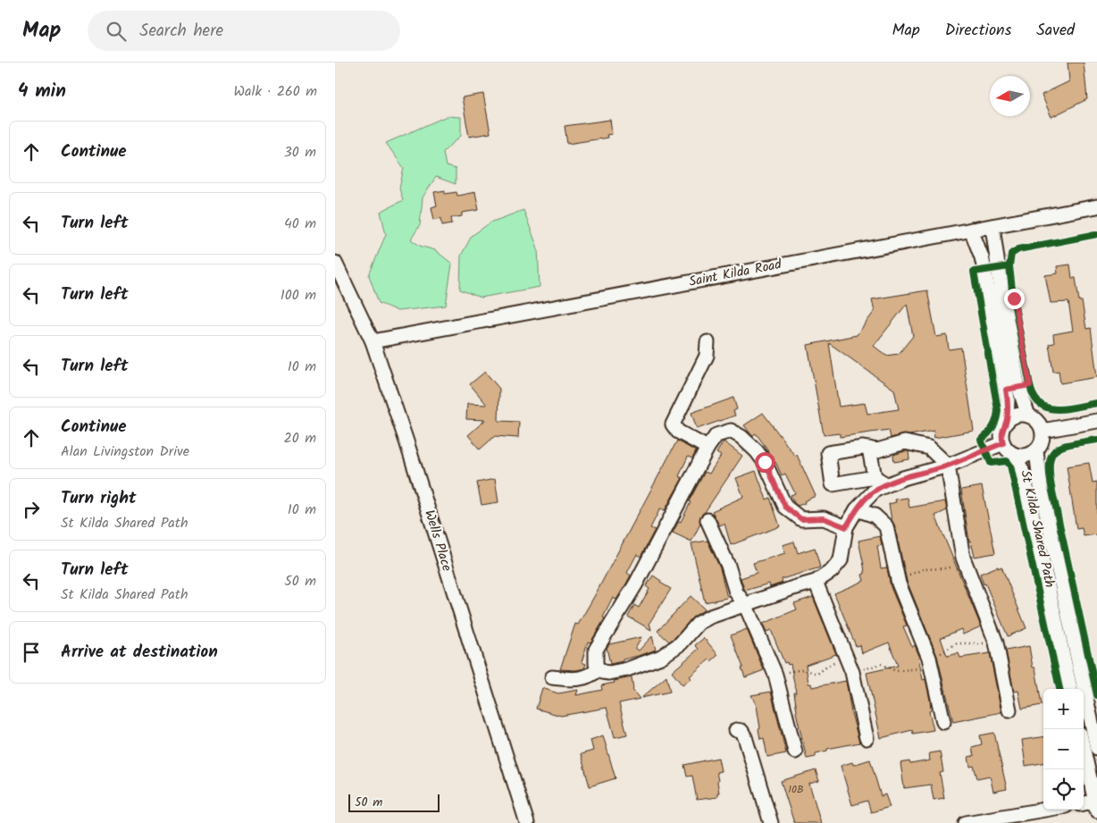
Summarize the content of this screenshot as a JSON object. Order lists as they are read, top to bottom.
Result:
{
  "streets": {
    "street": ["Saint Kilda Road", "Wells Place"],
    "cycle path": ["St Kilda Shared Path"]
  },
  "crossings": [
    ["Saint Kilda Road", "Wells Place"]
  ],
  "house_numbers": ["10B"],
  "scale_bar": "50 m",
  "north": "left",
  "page": {
    "header": "Map",
    "search": "Search here",
    "nav": ["Map", "Directions", "Saved"],
    "heading": ["4 min", "Walk · 260 m"],
    "list": [
      ["Continue", "30 m"],
      ["Turn left", "40 m"],
      ["Turn left", "100 m"],
      ["Turn left", "10 m"],
      ["Continue", "Alan Livingston Drive", "20 m"],
      ["Turn right", "St Kilda Shared Path", "10 m"],
      ["Turn left", "St Kilda Shared Path", "50 m"],
      "Arrive at destination"
    ],
    "map_buttons": ["+", "−"],
    "scale": "50 m"
  }
}
